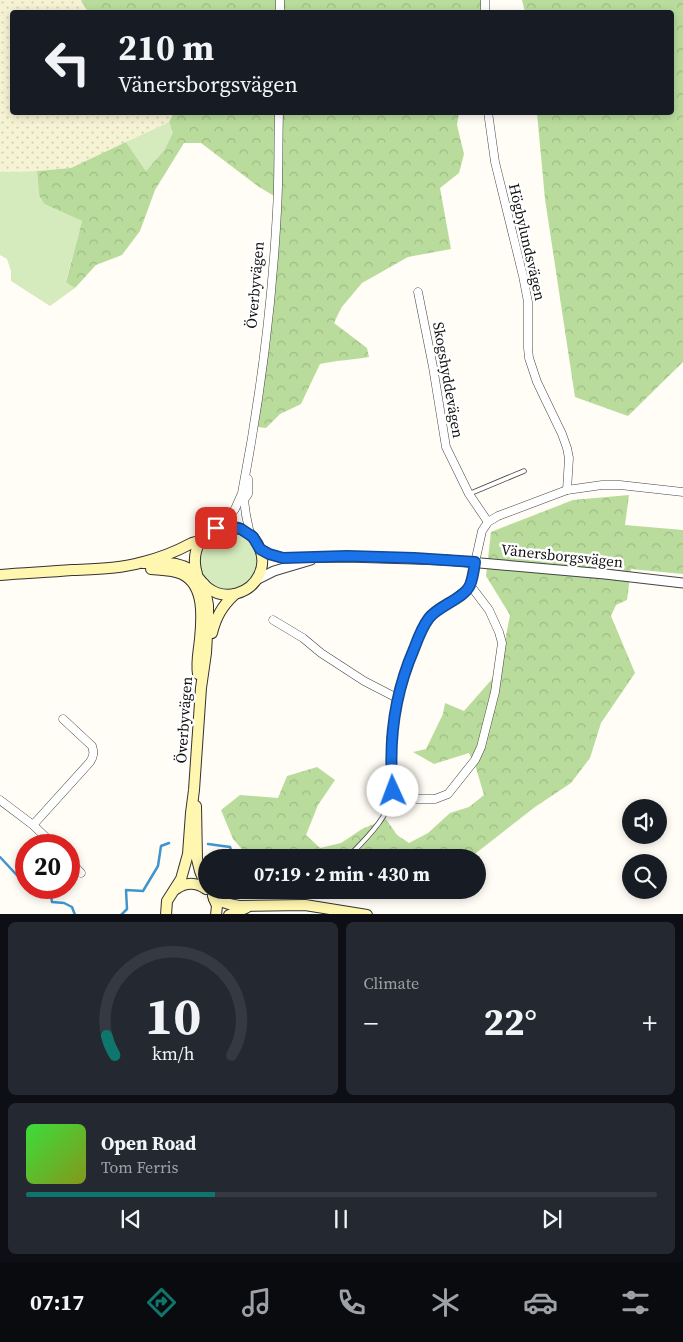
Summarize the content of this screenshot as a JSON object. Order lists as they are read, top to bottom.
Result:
{
  "streets": {
    "main road": ["Överbyvägen", "Vänersborgsvägen"],
    "street": ["Högbylundsvägen", "Skogshyddevägen"]
  },
  "crossings": [
    ["Överbyvägen", "Vänersborgsvägen"]
  ],
  "page": {
    "turn": ["210 m", "Vänersborgsvägen"],
    "limit": "20",
    "trip": "07:19 · 2 min · 430 m",
    "tile": "Climate",
    "heat": ["−", "22°", "+"],
    "song": ["Open Road", "Tom Ferris"],
    "tabs": "07:17",
    "gauge": ["10", "km/h"]
  }
}
